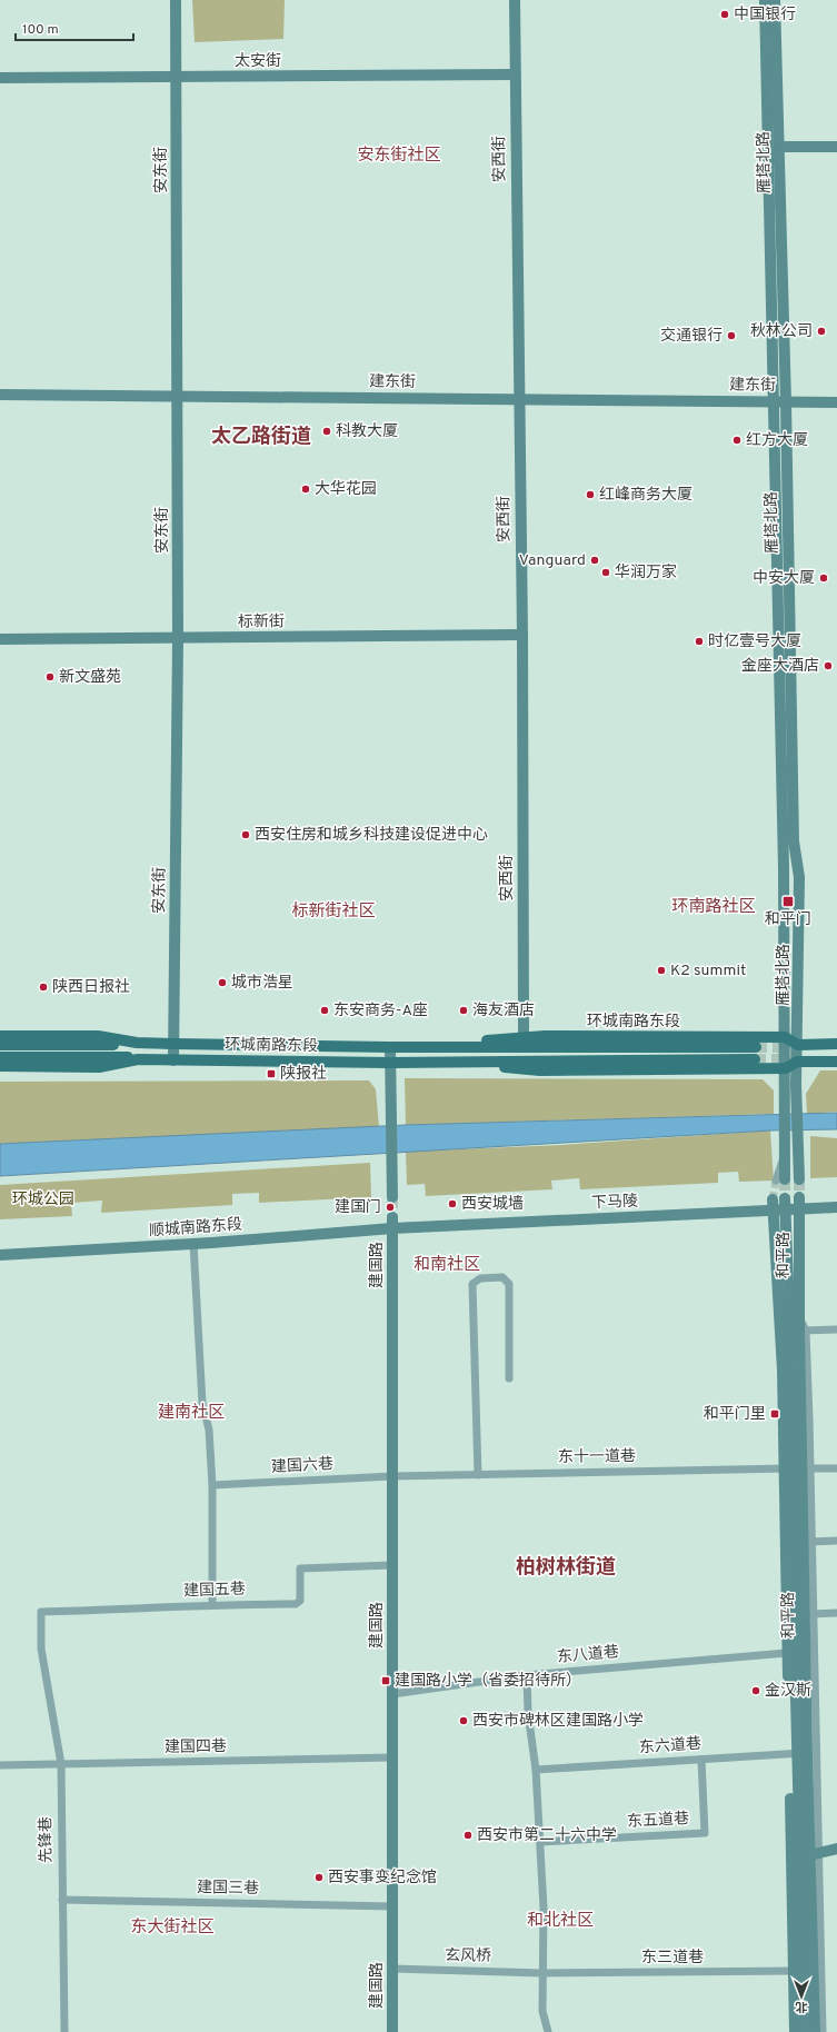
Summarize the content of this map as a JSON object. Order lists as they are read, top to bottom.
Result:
{
  "streets": {
    "main road": [
      "太安街",
      "安西街",
      "雁塔北路",
      "安东街",
      "建东街",
      "标新街",
      "环城南路东段",
      "下马陵",
      "顺城南路东段",
      "和平路",
      "建国路"
    ],
    "street": [
      "东十一道巷",
      "建国六巷",
      "建国五巷",
      "东八道巷",
      "东六道巷",
      "建国四巷",
      "东五道巷",
      "先锋巷",
      "建国三巷",
      "玄风桥",
      "东三道巷"
    ]
  },
  "crossings": [
    ["太安街", "安西街"],
    ["太安街", "安东街"],
    ["安西街", "建东街"],
    ["安西街", "标新街"],
    ["安西街", "环城南路东段"],
    ["雁塔北路", "建东街"],
    ["雁塔北路", "环城南路东段"],
    ["安东街", "建东街"],
    ["安东街", "标新街"],
    ["安东街", "环城南路东段"],
    ["下马陵", "顺城南路东段"],
    ["下马陵", "和平路"],
    ["下马陵", "建国路"],
    ["顺城南路东段", "建国路"],
    ["和平路", "东十一道巷"],
    ["和平路", "东六道巷"],
    ["和平路", "东三道巷"],
    ["建国路", "东十一道巷"],
    ["建国路", "建国六巷"],
    ["建国路", "建国五巷"],
    ["建国路", "东八道巷"],
    ["建国路", "建国四巷"],
    ["建国路", "建国三巷"],
    ["建国路", "玄风桥"],
    ["东十一道巷", "建国六巷"],
    ["建国五巷", "先锋巷"],
    ["东六道巷", "东五道巷"],
    ["建国四巷", "先锋巷"],
    ["先锋巷", "建国三巷"],
    ["玄风桥", "东三道巷"]
  ],
  "districts": [
    "安东街社区",
    "太乙路街道",
    "环南路社区",
    "标新街社区",
    "和南社区",
    "建南社区",
    "柏树林街道",
    "和北社区",
    "东大街社区"
  ],
  "parks": ["环城公园"],
  "places": {
    "other": [
      "中国银行",
      "秋林公司",
      "交通银行",
      "科教大厦",
      "红方大厦",
      "大华花园",
      "红峰商务大厦",
      "Vanguard",
      "华润万家",
      "中安大厦",
      "时亿壹号大厦",
      "金座大酒店",
      "新文盛苑",
      "西安住房和城乡科技建设促进中心",
      "K2 summit",
      "城市浩星",
      "陕西日报社",
      "东安商务-A座",
      "海友酒店",
      "西安城墙",
      "建国门",
      "金汉斯",
      "西安市碑林区建国路小学",
      "西安市第二十六中学",
      "西安事变纪念馆"
    ],
    "transit": [
      "和平门",
      "陕报社",
      "和平门里",
      "建国路小学（省委招待所）"
    ]
  },
  "scale_bar": "100 m",
  "north": "bottom"
}
